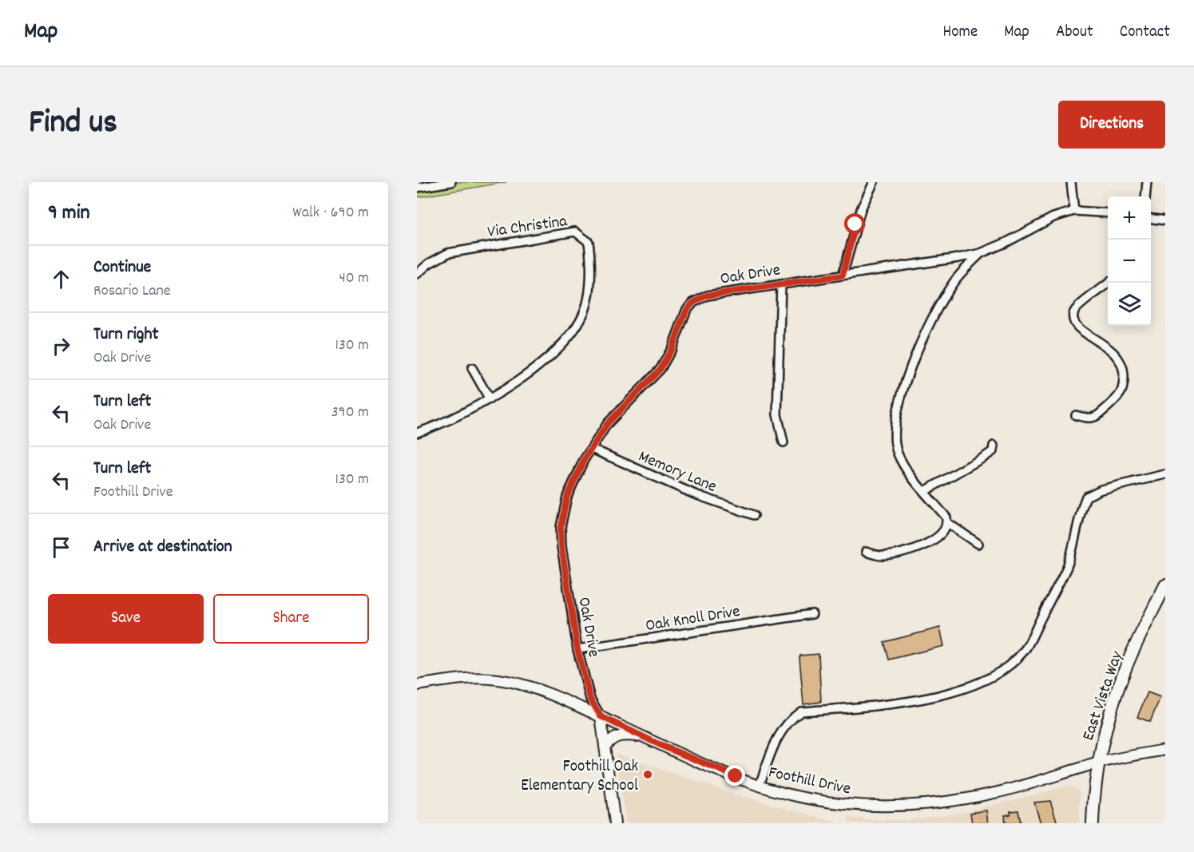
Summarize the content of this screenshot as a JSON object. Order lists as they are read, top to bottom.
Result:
{
  "streets": {
    "main road": ["East Vista Way"],
    "street": [
      "Via Christina",
      "Oak Drive",
      "Memory Lane",
      "Oak Knoll Drive",
      "Foothill Drive"
    ]
  },
  "crossings": [
    ["Oak Drive", "Memory Lane"],
    ["Oak Drive", "Oak Knoll Drive"],
    ["Oak Drive", "Foothill Drive"],
    ["East Vista Way", "Foothill Drive"]
  ],
  "places": ["Foothill Oak Elementary School"],
  "page": {
    "header": "Map",
    "nav": [
      "Home",
      "Map",
      "About",
      "Contact"
    ],
    "title": "Find us",
    "buttons": [
      "Directions",
      ["Save", "Share"]
    ],
    "heading": ["9 min", "Walk · 690 m"],
    "map_buttons": ["+", "−"],
    "list": [
      ["Continue", "Rosario Lane", "40 m"],
      ["Turn right", "Oak Drive", "130 m"],
      ["Turn left", "Oak Drive", "390 m"],
      ["Turn left", "Foothill Drive", "130 m"],
      "Arrive at destination"
    ]
  }
}
